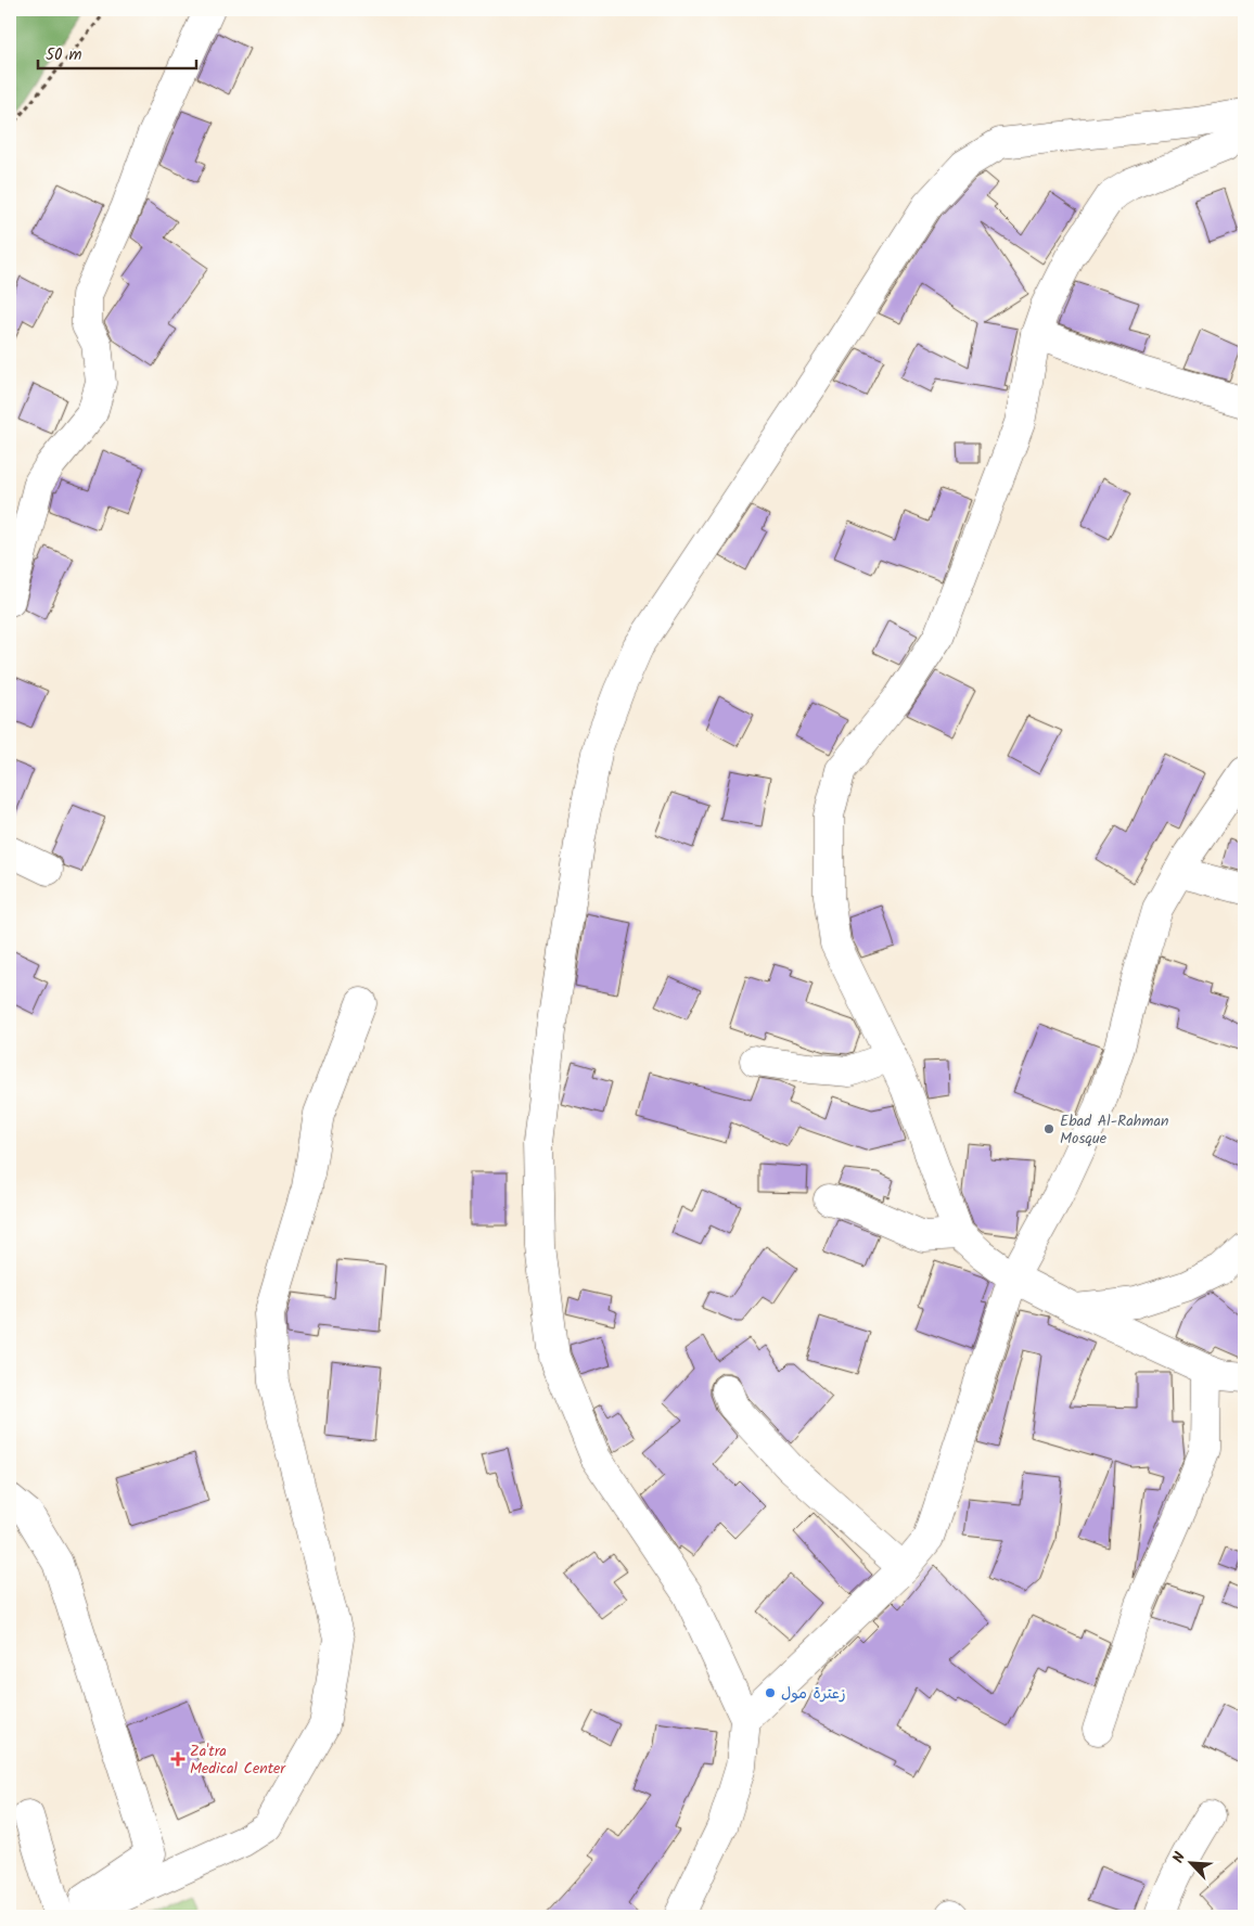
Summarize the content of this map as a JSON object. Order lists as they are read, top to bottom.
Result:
{
  "places": {
    "other": ["Ebad Al-Rahman Mosque", "زعترة مول"],
    "health": ["Za'tra Medical Center"]
  },
  "scale_bar": "50 m",
  "north": "top left"
}
